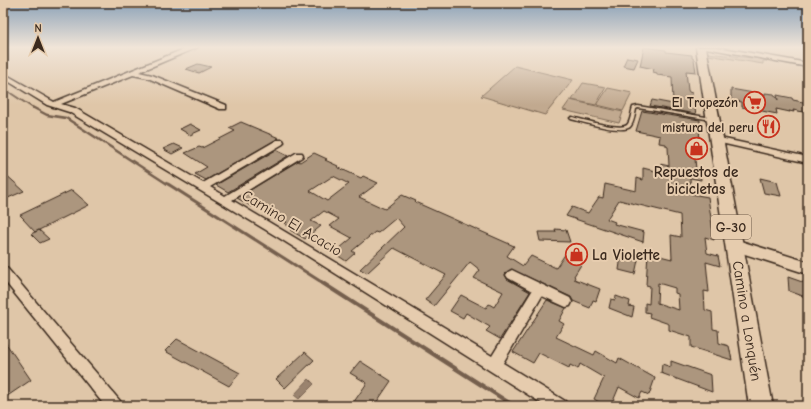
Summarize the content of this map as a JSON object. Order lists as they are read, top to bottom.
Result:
{
  "streets": {
    "main road": ["G-30", "Camino a Lonquén"],
    "street": ["Camino El Acacio"]
  },
  "places": {
    "supermarket": ["El Tropezón"],
    "restaurant": ["mistura del peru"],
    "shop": ["Repuestos de bicicletas", "La Violette"]
  },
  "north": "top"
}
